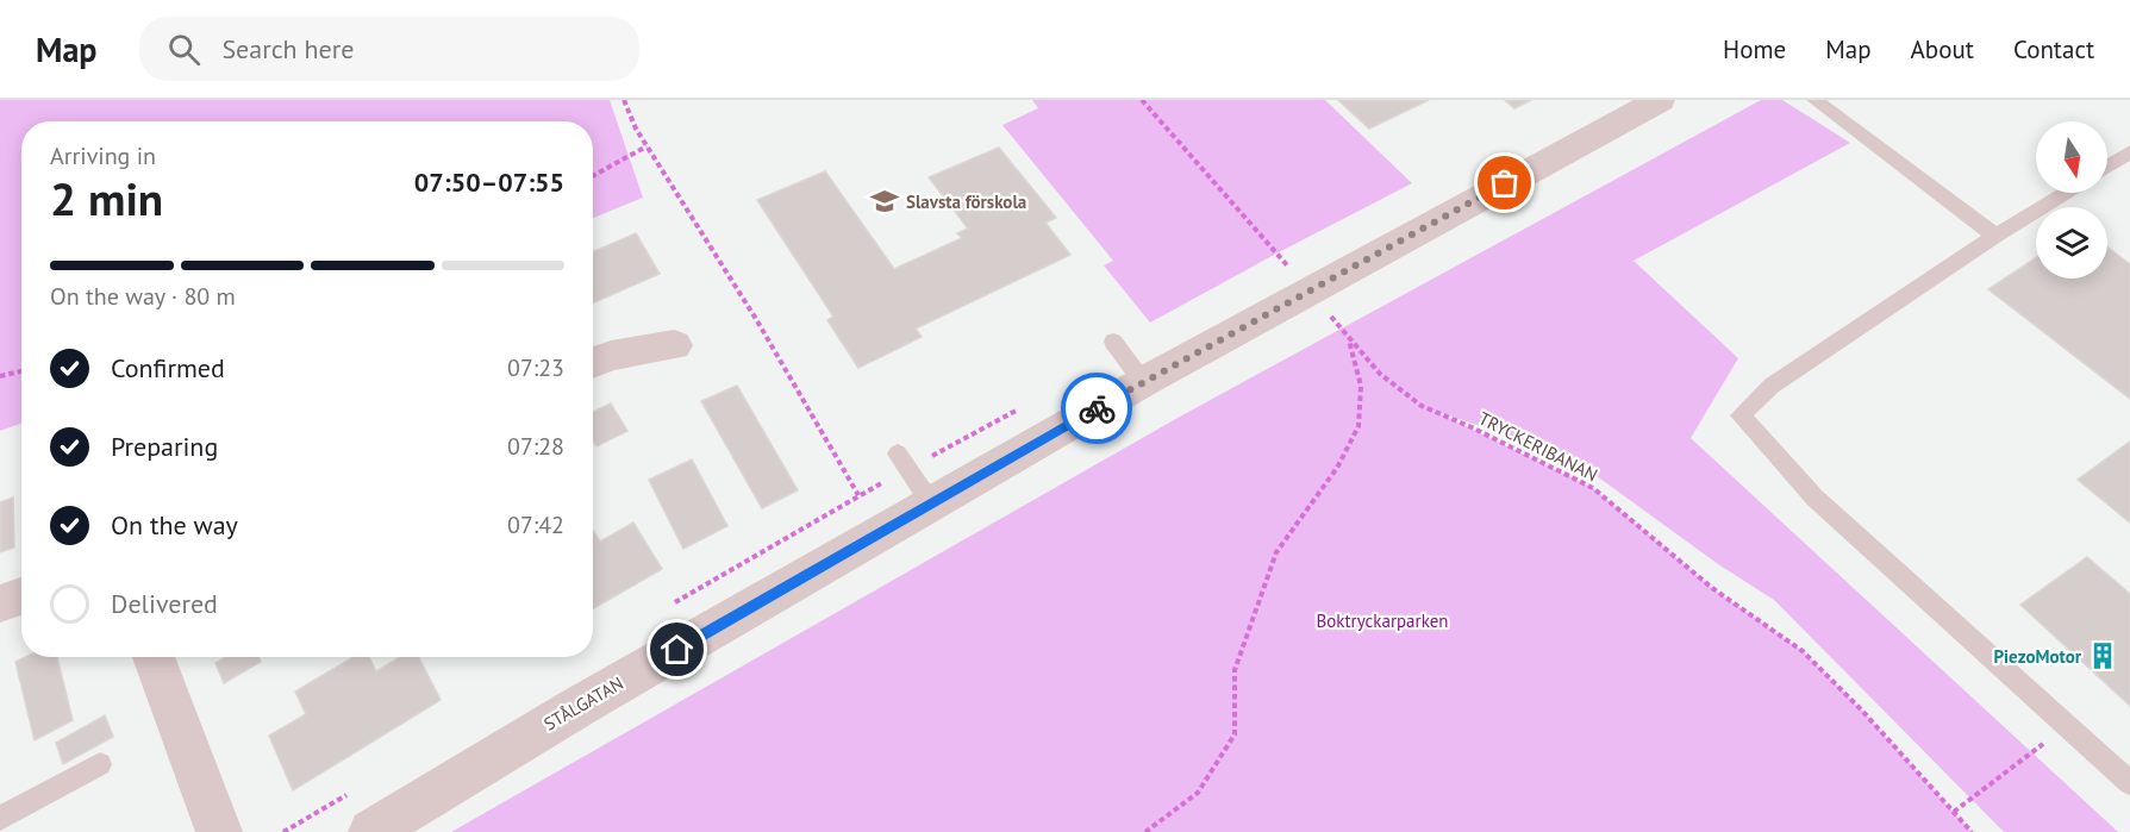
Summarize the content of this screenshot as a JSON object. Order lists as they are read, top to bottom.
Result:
{
  "streets": {
    "street": ["STÅLGATAN"],
    "path": ["TRYCKERIBANAN"]
  },
  "crossings": [
    ["TRYCKERIBANAN", "STÅLGATAN"]
  ],
  "parks": ["Boktryckarparken"],
  "places": {
    "school or university": ["Slavsta förskola"],
    "building": ["PiezoMotor"]
  },
  "north": "bottom",
  "page": {
    "header": "Map",
    "search": "Search here",
    "nav": [
      "Home",
      "Map",
      "About",
      "Contact"
    ],
    "heading": ["2 min", "Arriving in", "07:50–07:55"],
    "bar": "On the way · 80 m",
    "list": [
      ["Confirmed", "07:23"],
      ["Preparing", "07:28"],
      ["On the way", "07:42"],
      "Delivered"
    ]
  }
}
